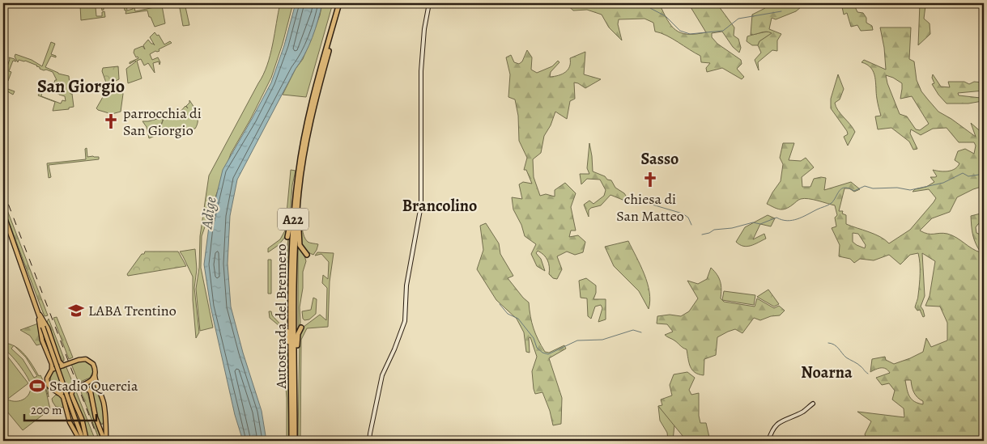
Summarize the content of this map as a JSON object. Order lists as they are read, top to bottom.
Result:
{
  "streets": {
    "highway": ["A22", "Autostrada del Brennero"]
  },
  "districts": [
    "San Giorgio",
    "Sasso",
    "Brancolino",
    "Noarna"
  ],
  "water": ["Adige"],
  "places": {
    "church": ["parrocchia di San Giorgio", "chiesa di San Matteo"],
    "school or university": ["LABA Trentino"],
    "sports": ["Stadio Quercia"]
  },
  "scale_bar": "200 m"
}
